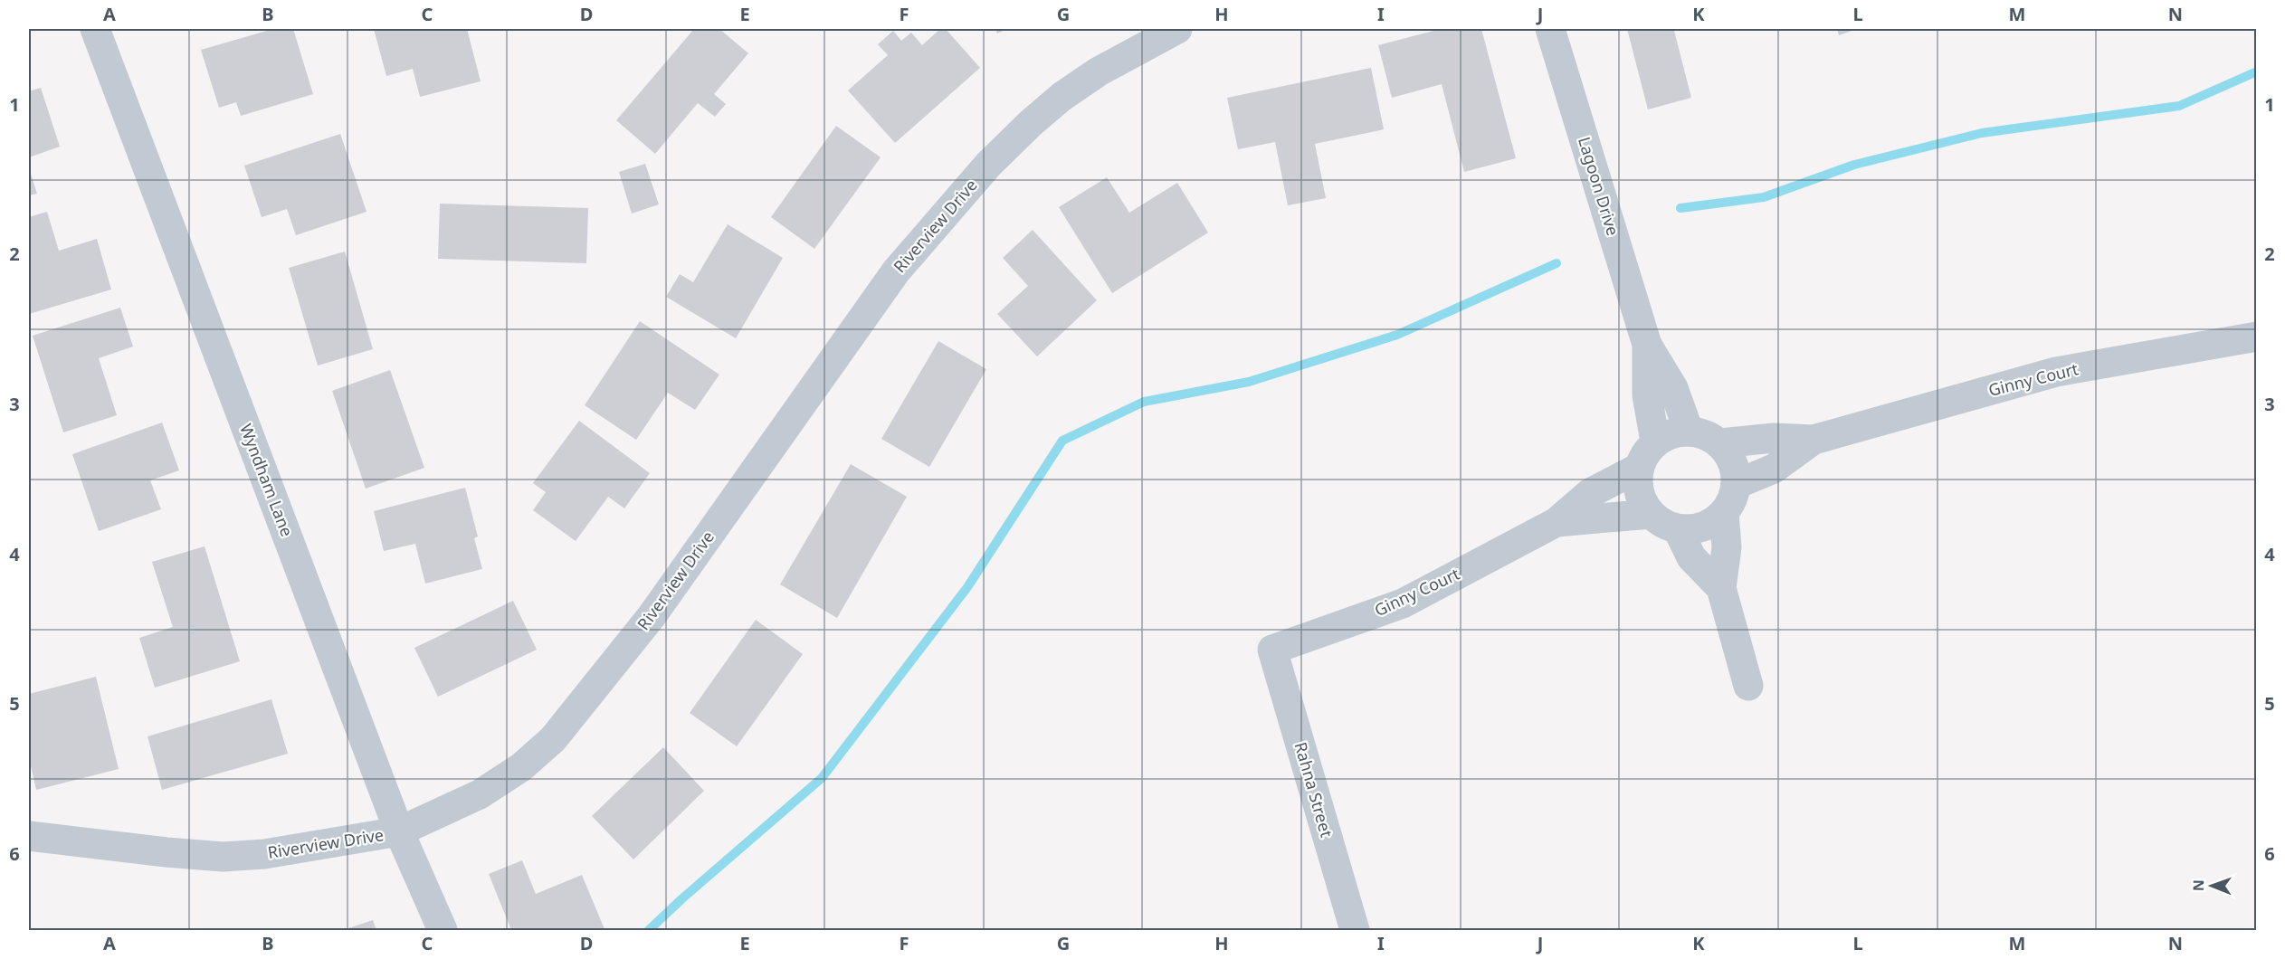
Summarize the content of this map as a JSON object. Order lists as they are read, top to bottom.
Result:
{
  "streets": {
    "street": [
      "Lagoon Drive",
      "Riverview Drive",
      "Ginny Court",
      "Wyndham Lane",
      "Rahna Street"
    ]
  },
  "crossings": [
    ["Riverview Drive", "Wyndham Lane"],
    ["Ginny Court", "Rahna Street"]
  ],
  "north": "left",
  "grid": {
    "columns": [
      "A",
      "B",
      "C",
      "D",
      "E",
      "F",
      "G",
      "H",
      "I",
      "J",
      "K",
      "L",
      "M",
      "N"
    ],
    "rows": [
      "1",
      "2",
      "3",
      "4",
      "5",
      "6"
    ]
  }
}
